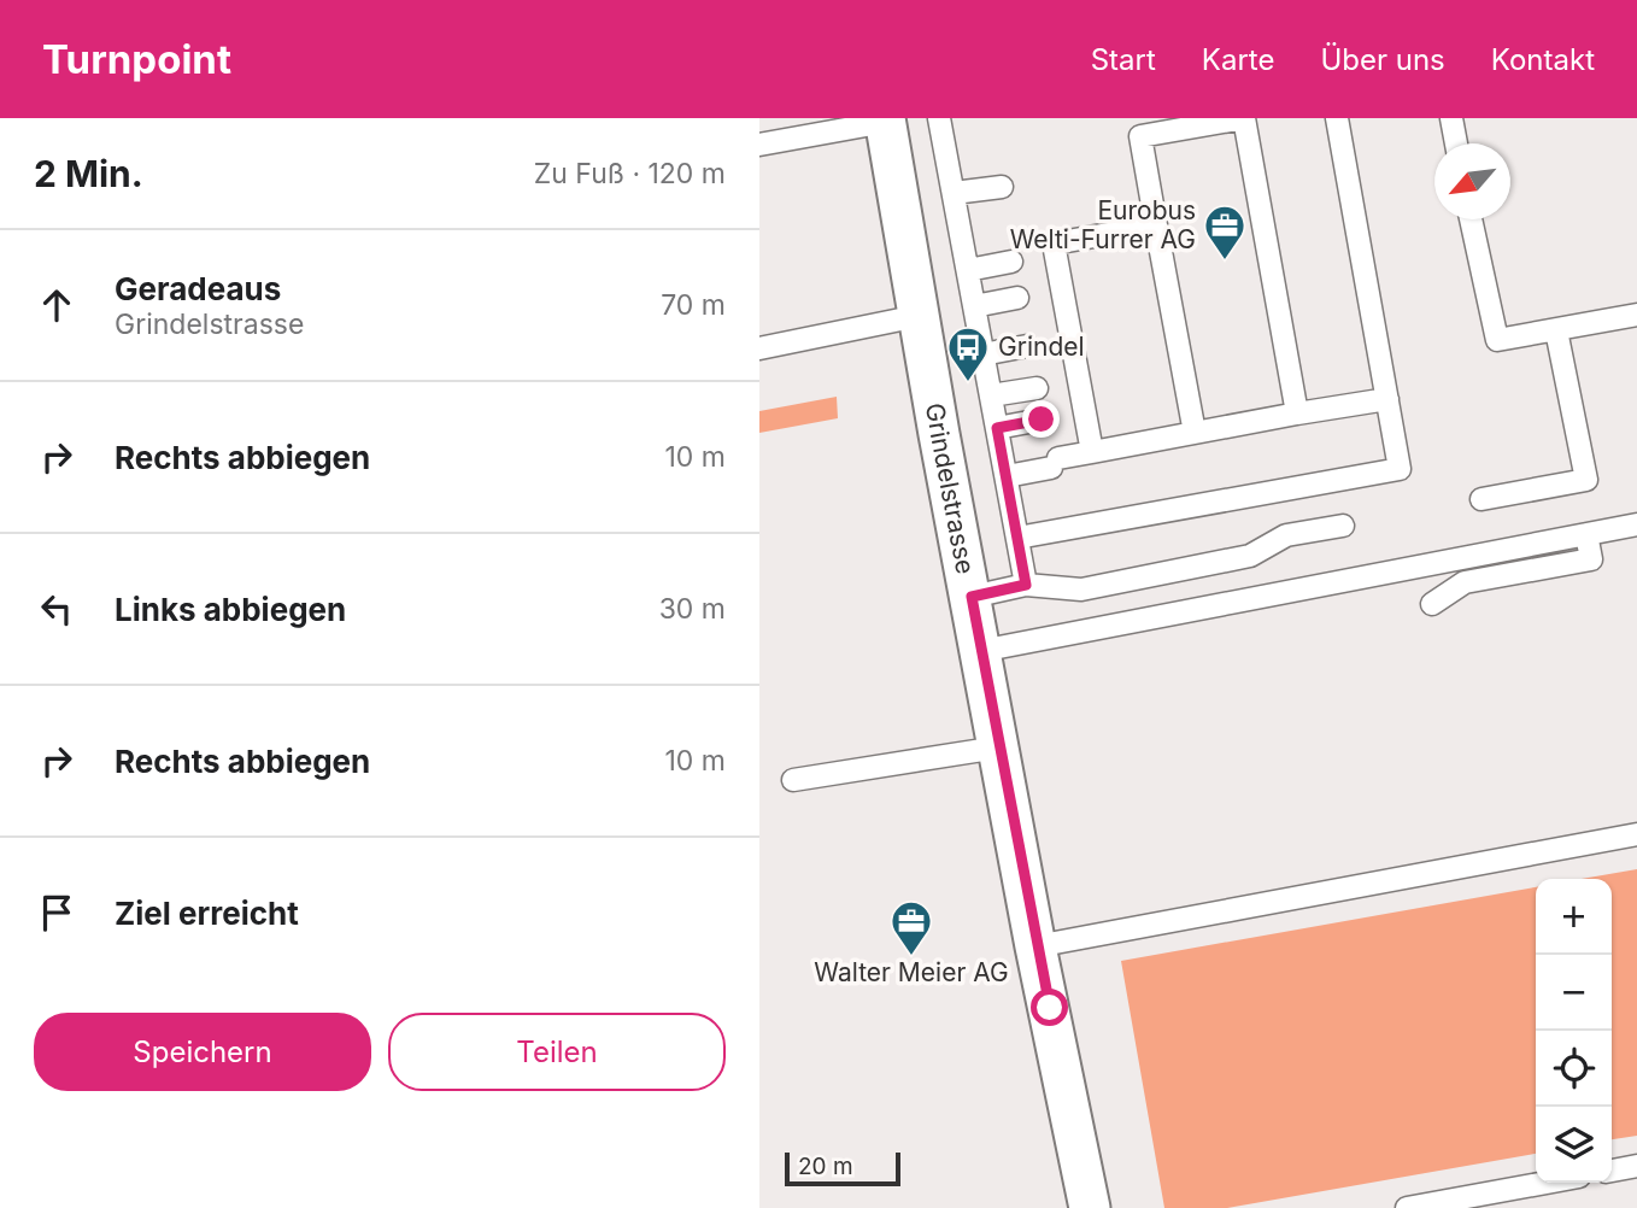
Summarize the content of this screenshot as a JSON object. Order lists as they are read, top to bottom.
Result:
{
  "streets": {
    "street": ["Grindelstrasse"]
  },
  "places": {
    "office": ["Eurobus Welti-Furrer AG", "Walter Meier AG"],
    "bus stop": ["Grindel"]
  },
  "scale_bar": "20 m",
  "north": "bottom left",
  "page": {
    "header": "Turnpoint",
    "nav": [
      "Start",
      "Karte",
      "Über uns",
      "Kontakt"
    ],
    "heading": ["2 Min.", "Zu Fuß · 120 m"],
    "list": [
      ["Geradeaus", "Grindelstrasse", "70 m"],
      ["Rechts abbiegen", "10 m"],
      ["Links abbiegen", "30 m"],
      ["Rechts abbiegen", "10 m"],
      "Ziel erreicht"
    ],
    "map_buttons": ["+", "−"],
    "buttons": ["Speichern", "Teilen"],
    "scale": "20 m"
  }
}
